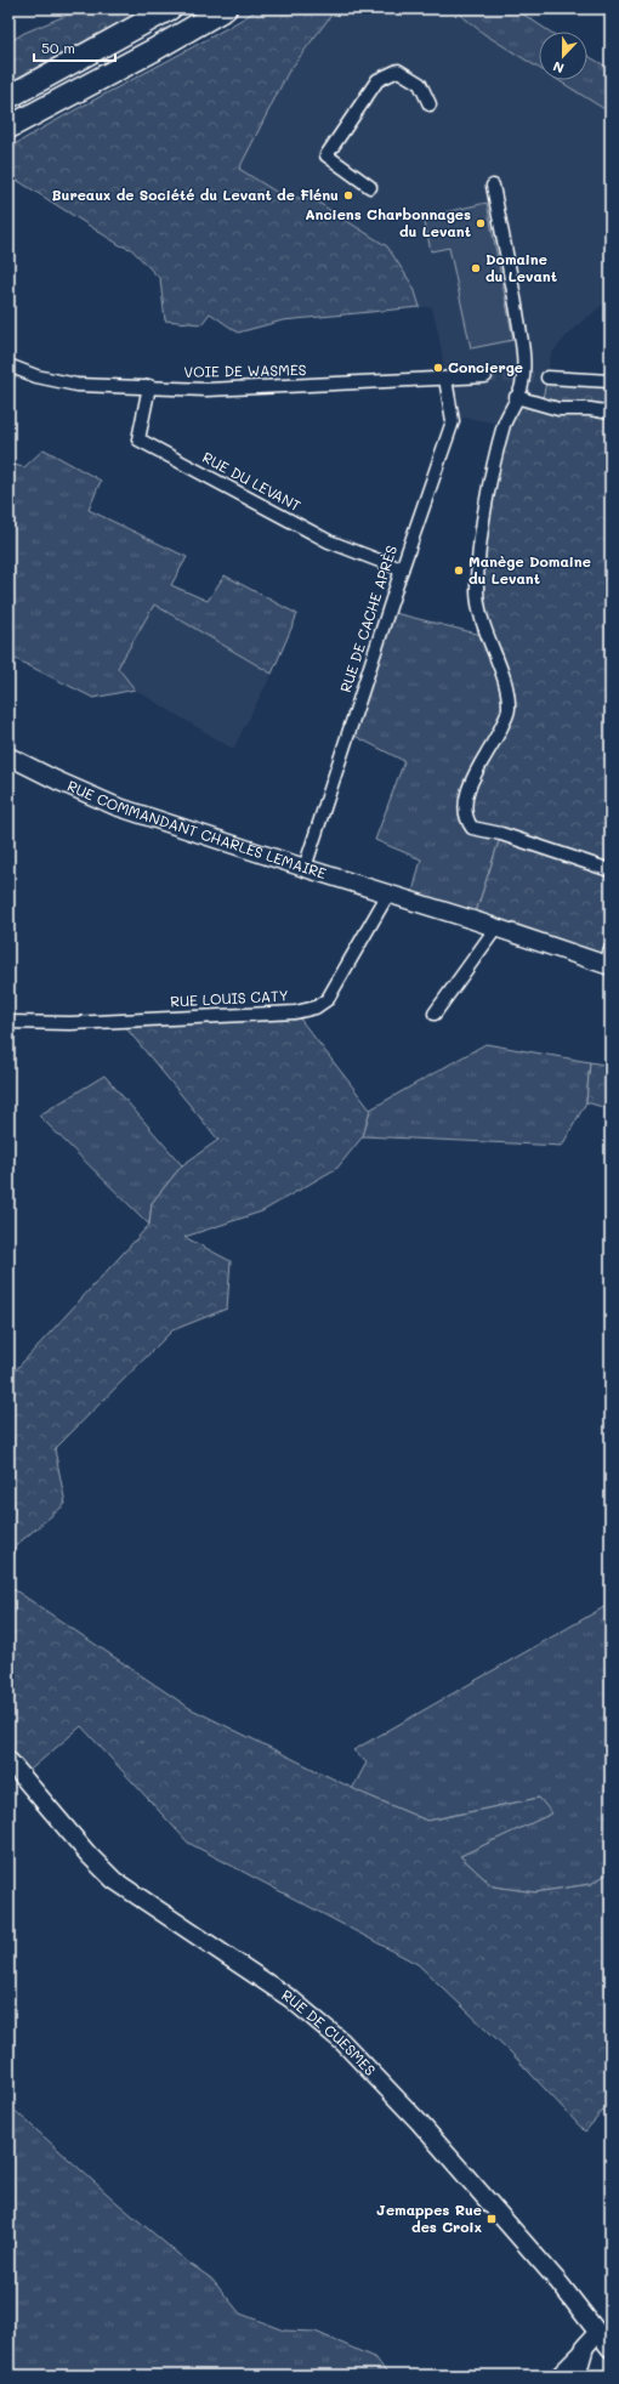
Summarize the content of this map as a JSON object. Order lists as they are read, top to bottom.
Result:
{
  "streets": {
    "street": [
      "VOIE DE WASMES",
      "RUE DU LEVANT",
      "RUE DE CACHE APRÈS",
      "RUE COMMANDANT CHARLES LEMAIRE",
      "RUE LOUIS CATY",
      "RUE DE CUESMES"
    ]
  },
  "crossings": [
    ["VOIE DE WASMES", "RUE DU LEVANT"],
    ["VOIE DE WASMES", "RUE DE CACHE APRÈS"],
    ["RUE DU LEVANT", "RUE DE CACHE APRÈS"],
    ["RUE DE CACHE APRÈS", "RUE COMMANDANT CHARLES LEMAIRE"],
    ["RUE COMMANDANT CHARLES LEMAIRE", "RUE LOUIS CATY"]
  ],
  "places": {
    "other": [
      "Bureaux de Société du Levant de Flénu",
      "Anciens Charbonnages du Levant",
      "Domaine du Levant",
      "Concierge",
      "Manège Domaine du Levant"
    ],
    "transit": ["Jemappes Rue des Croix"]
  },
  "scale_bar": "50 m",
  "north": "bottom"
}
